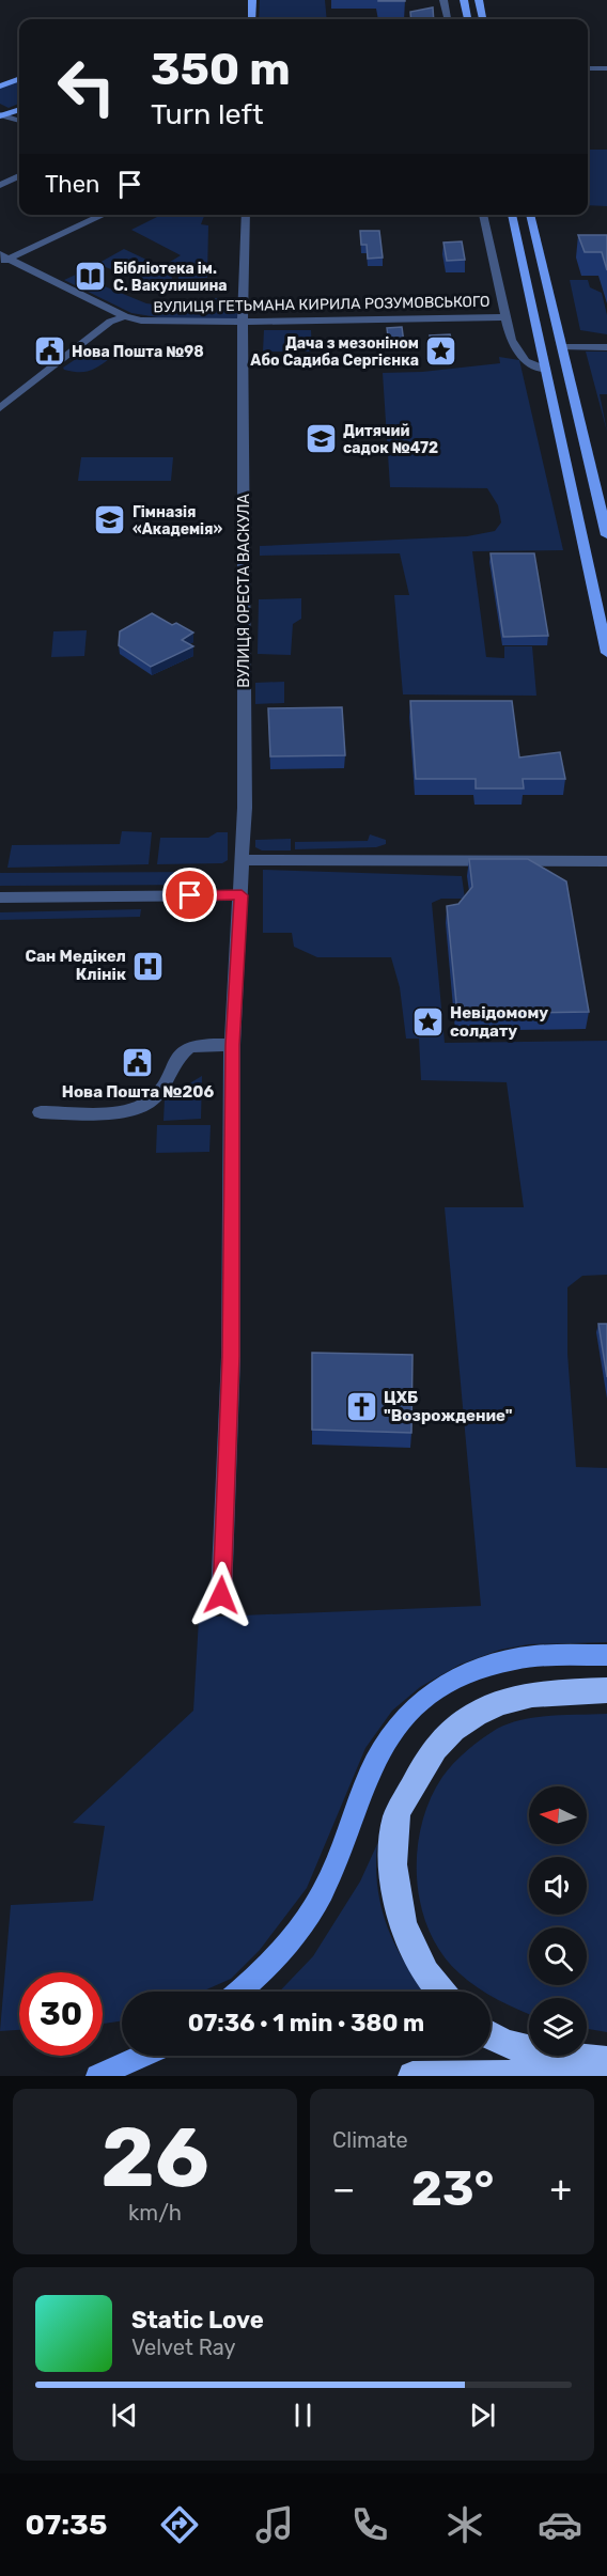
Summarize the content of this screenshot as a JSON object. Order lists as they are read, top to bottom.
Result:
{
  "streets": {
    "street": ["ВУЛИЦЯ ГЕТЬМАНА КИРИЛА РОЗУМОВСЬКОГО", "ВУЛИЦЯ ОРЕСТА ВАСКУЛА"]
  },
  "crossings": [
    ["ВУЛИЦЯ ГЕТЬМАНА КИРИЛА РОЗУМОВСЬКОГО", "ВУЛИЦЯ ОРЕСТА ВАСКУЛА"]
  ],
  "places": {
    "library": ["Бібліотека ім. С. Вакулишина"],
    "public building": ["Нова Пошта №98", "Нова Пошта №206"],
    "place": ["Дача з мезоніном Або Садиба Сергієнка", "Невідомому солдату"],
    "school or university": ["Дитячий садок №472", "Гімназія «Академія»"],
    "hospital": ["Сан Медікел Клінік"],
    "church": ["ЦХБ \"Возрождение\""]
  },
  "north": "left",
  "page": {
    "turn": ["350 m", "Turn left"],
    "then": "Then",
    "limit": "30",
    "trip": "07:36 · 1 min · 380 m",
    "tile": [
      ["26", "km/h"],
      "Climate"
    ],
    "heat": ["−", "23°", "+"],
    "song": ["Static Love", "Velvet Ray"],
    "tabs": "07:35"
  }
}
